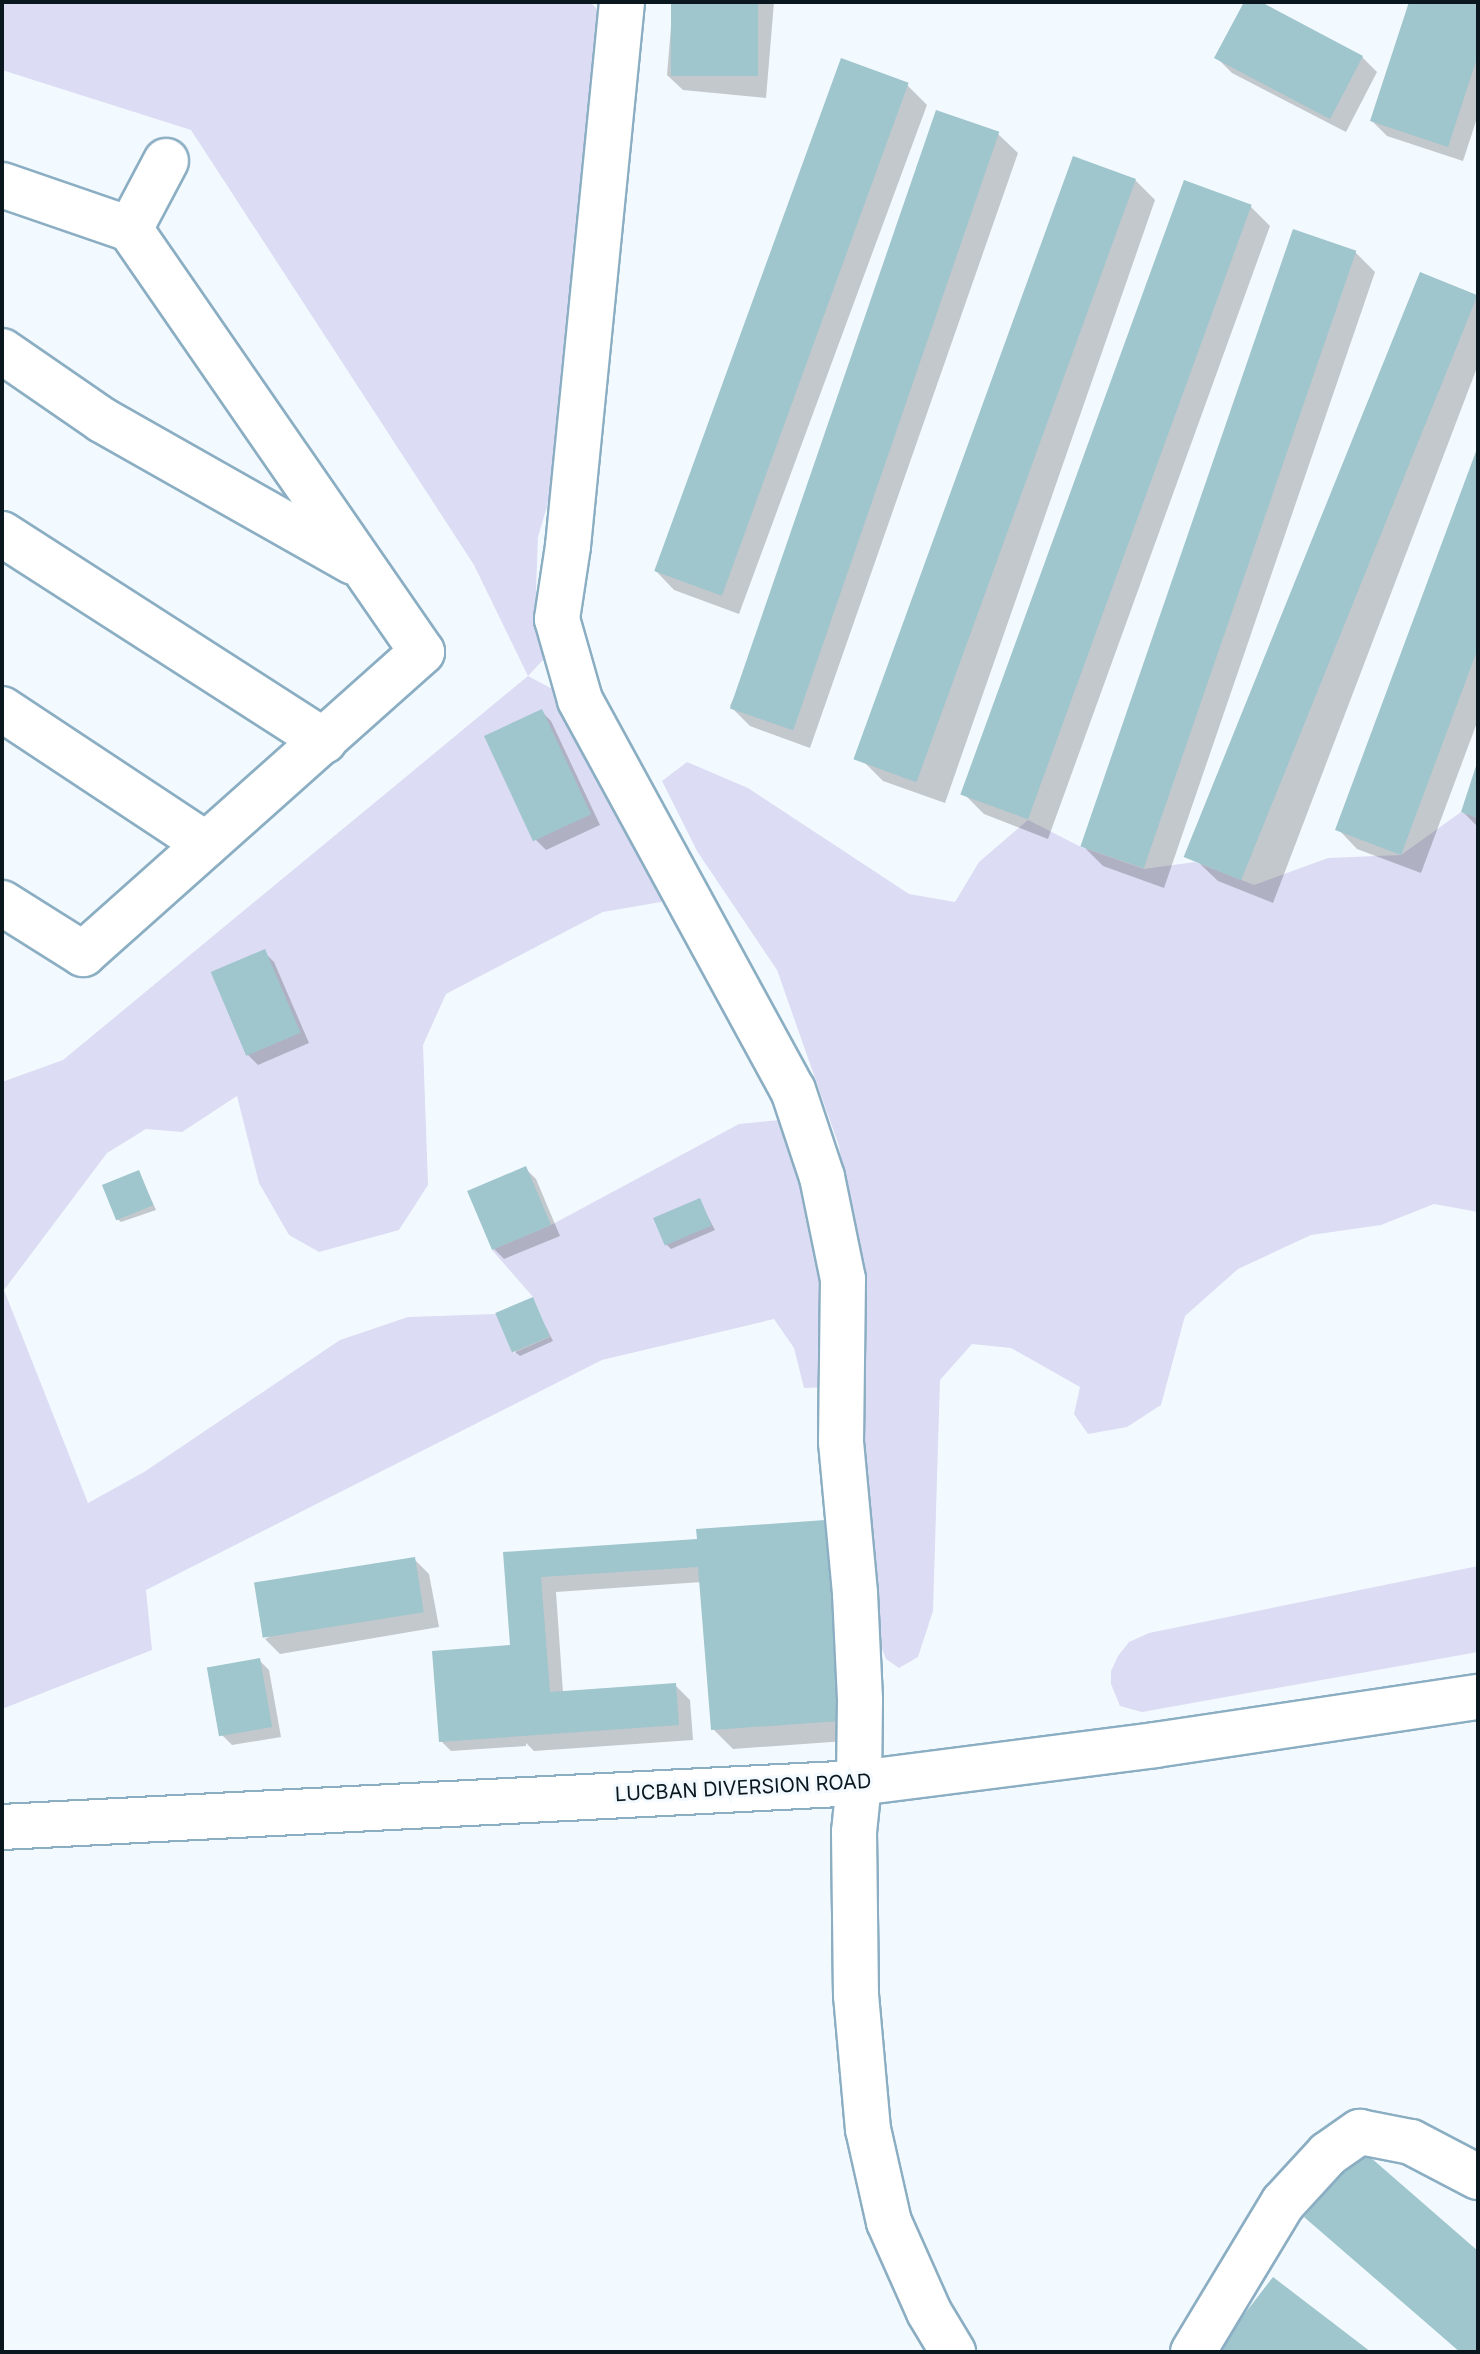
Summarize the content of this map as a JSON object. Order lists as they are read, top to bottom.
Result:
{
  "streets": {
    "street": ["LUCBAN DIVERSION ROAD"]
  }
}
